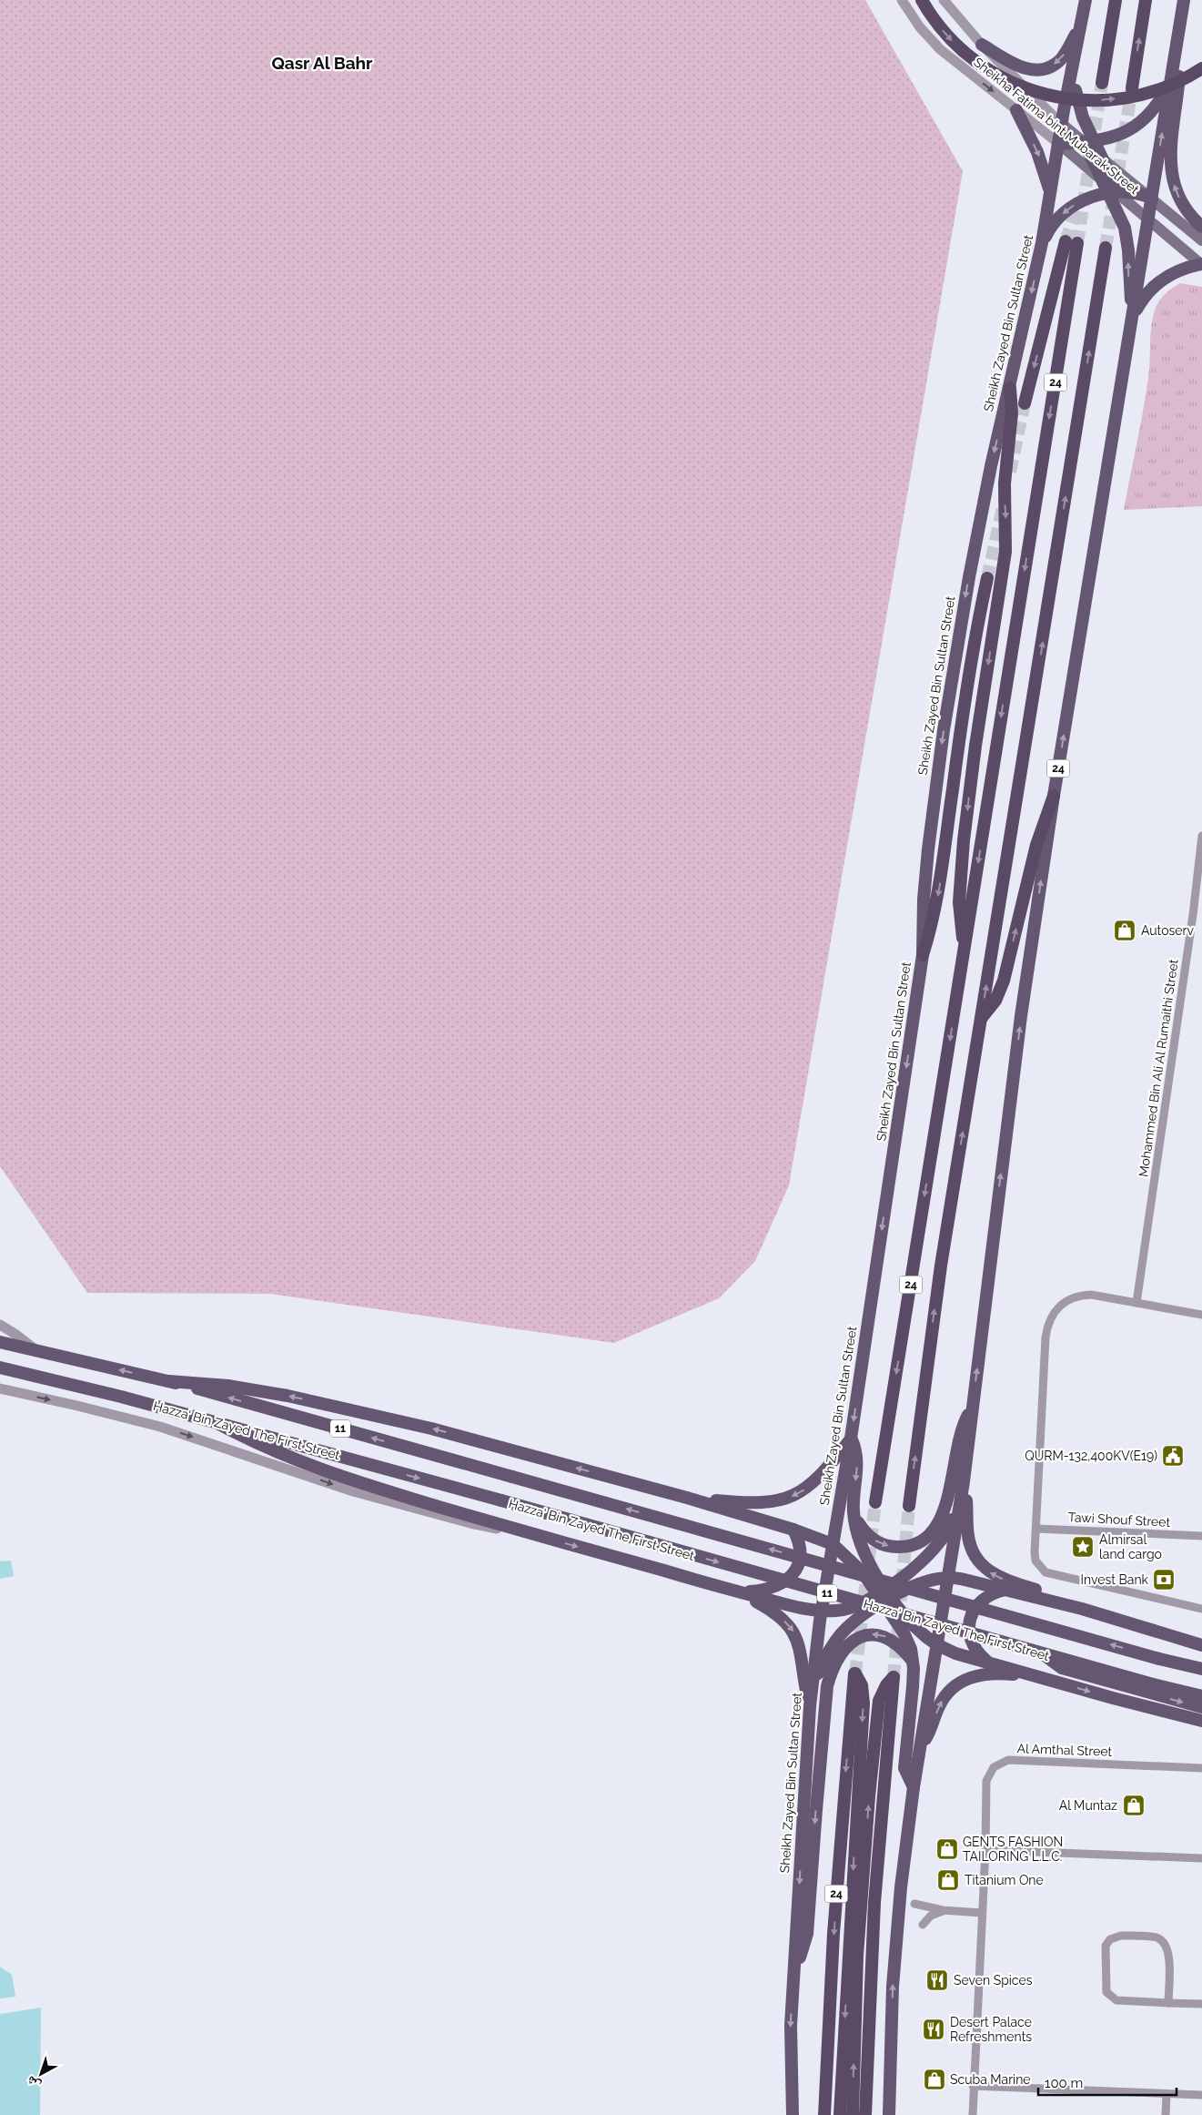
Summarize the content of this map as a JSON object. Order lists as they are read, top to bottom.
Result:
{
  "streets": {
    "highway": ["24"],
    "main road": [
      "Sheikha Fatima bint Mubarak Street",
      "Sheikh Zayed Bin Sultan Street",
      "11",
      "Hazza' Bin Zayed The First Street"
    ],
    "street": ["Mohammed Bin Ali Al Rumaithi Street", "Tawi Shouf Street", "Al Amthal Street"]
  },
  "crossings": [
    ["Sheikha Fatima bint Mubarak Street", "Sheikh Zayed Bin Sultan Street"],
    ["Sheikha Fatima bint Mubarak Street", "24"]
  ],
  "districts": ["Qasr Al Bahr"],
  "places": {
    "shop": [
      "Autoserv",
      "Al Muntaz",
      "GENTS FASHION TAILORING L.L.C.",
      "Titanium One",
      "Scuba Marine"
    ],
    "public building": ["QURM-132,400KV(E19)"],
    "place": ["Almirsal land cargo"],
    "bank": ["Invest Bank"],
    "restaurant": ["Seven Spices", "Desert Palace Refreshments"]
  },
  "scale_bar": "100 m",
  "north": "bottom left"
}
